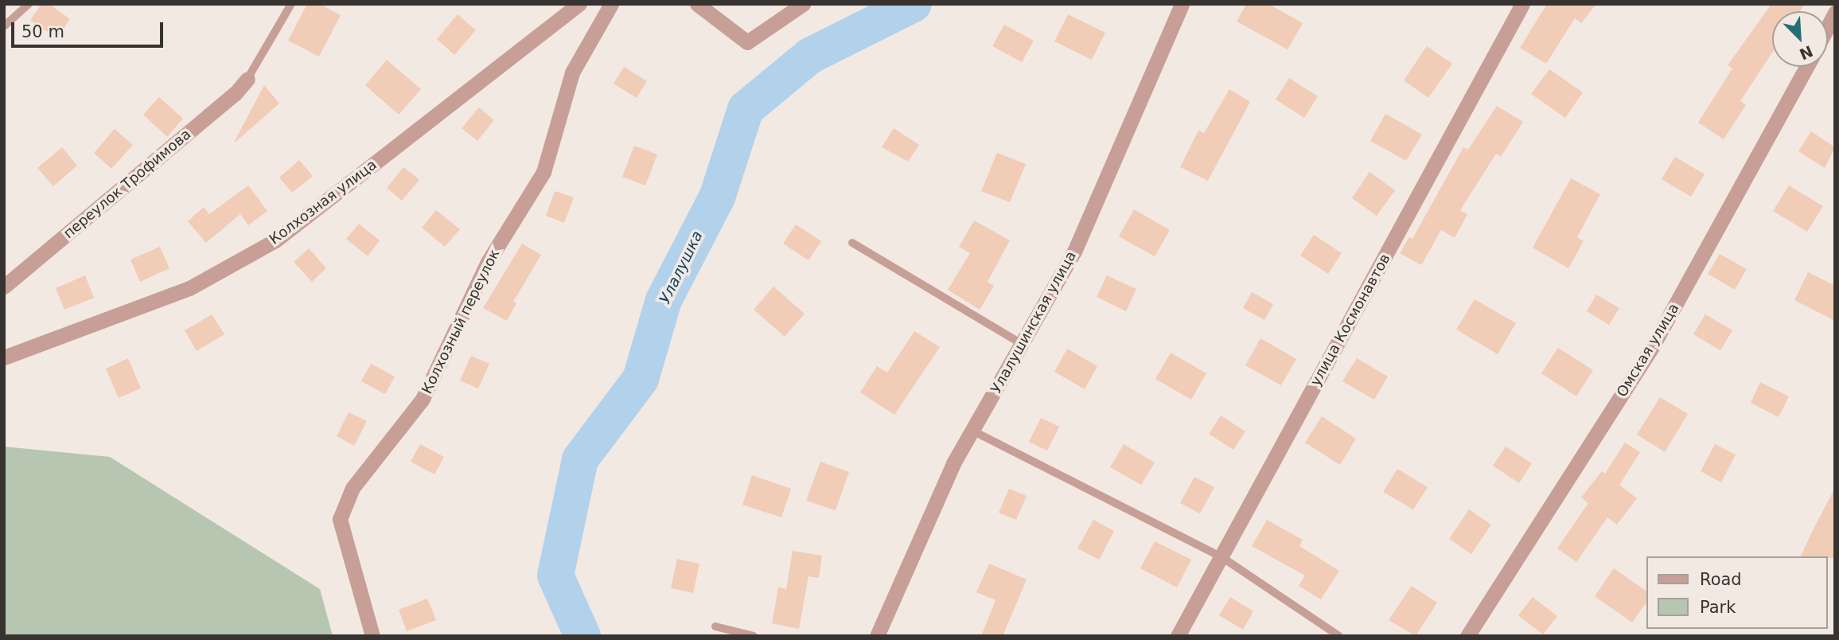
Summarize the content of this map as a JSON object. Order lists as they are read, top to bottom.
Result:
{
  "streets": {
    "street": [
      "переулок Трофимова",
      "Колхозная улица",
      "улица Космонавтов",
      "Колхозный переулок",
      "Улалушинская улица",
      "Омская улица"
    ]
  },
  "water": ["Улалушка"],
  "legend": ["Road", "Park"],
  "scale_bar": "50 m",
  "north": "bottom right"
}
